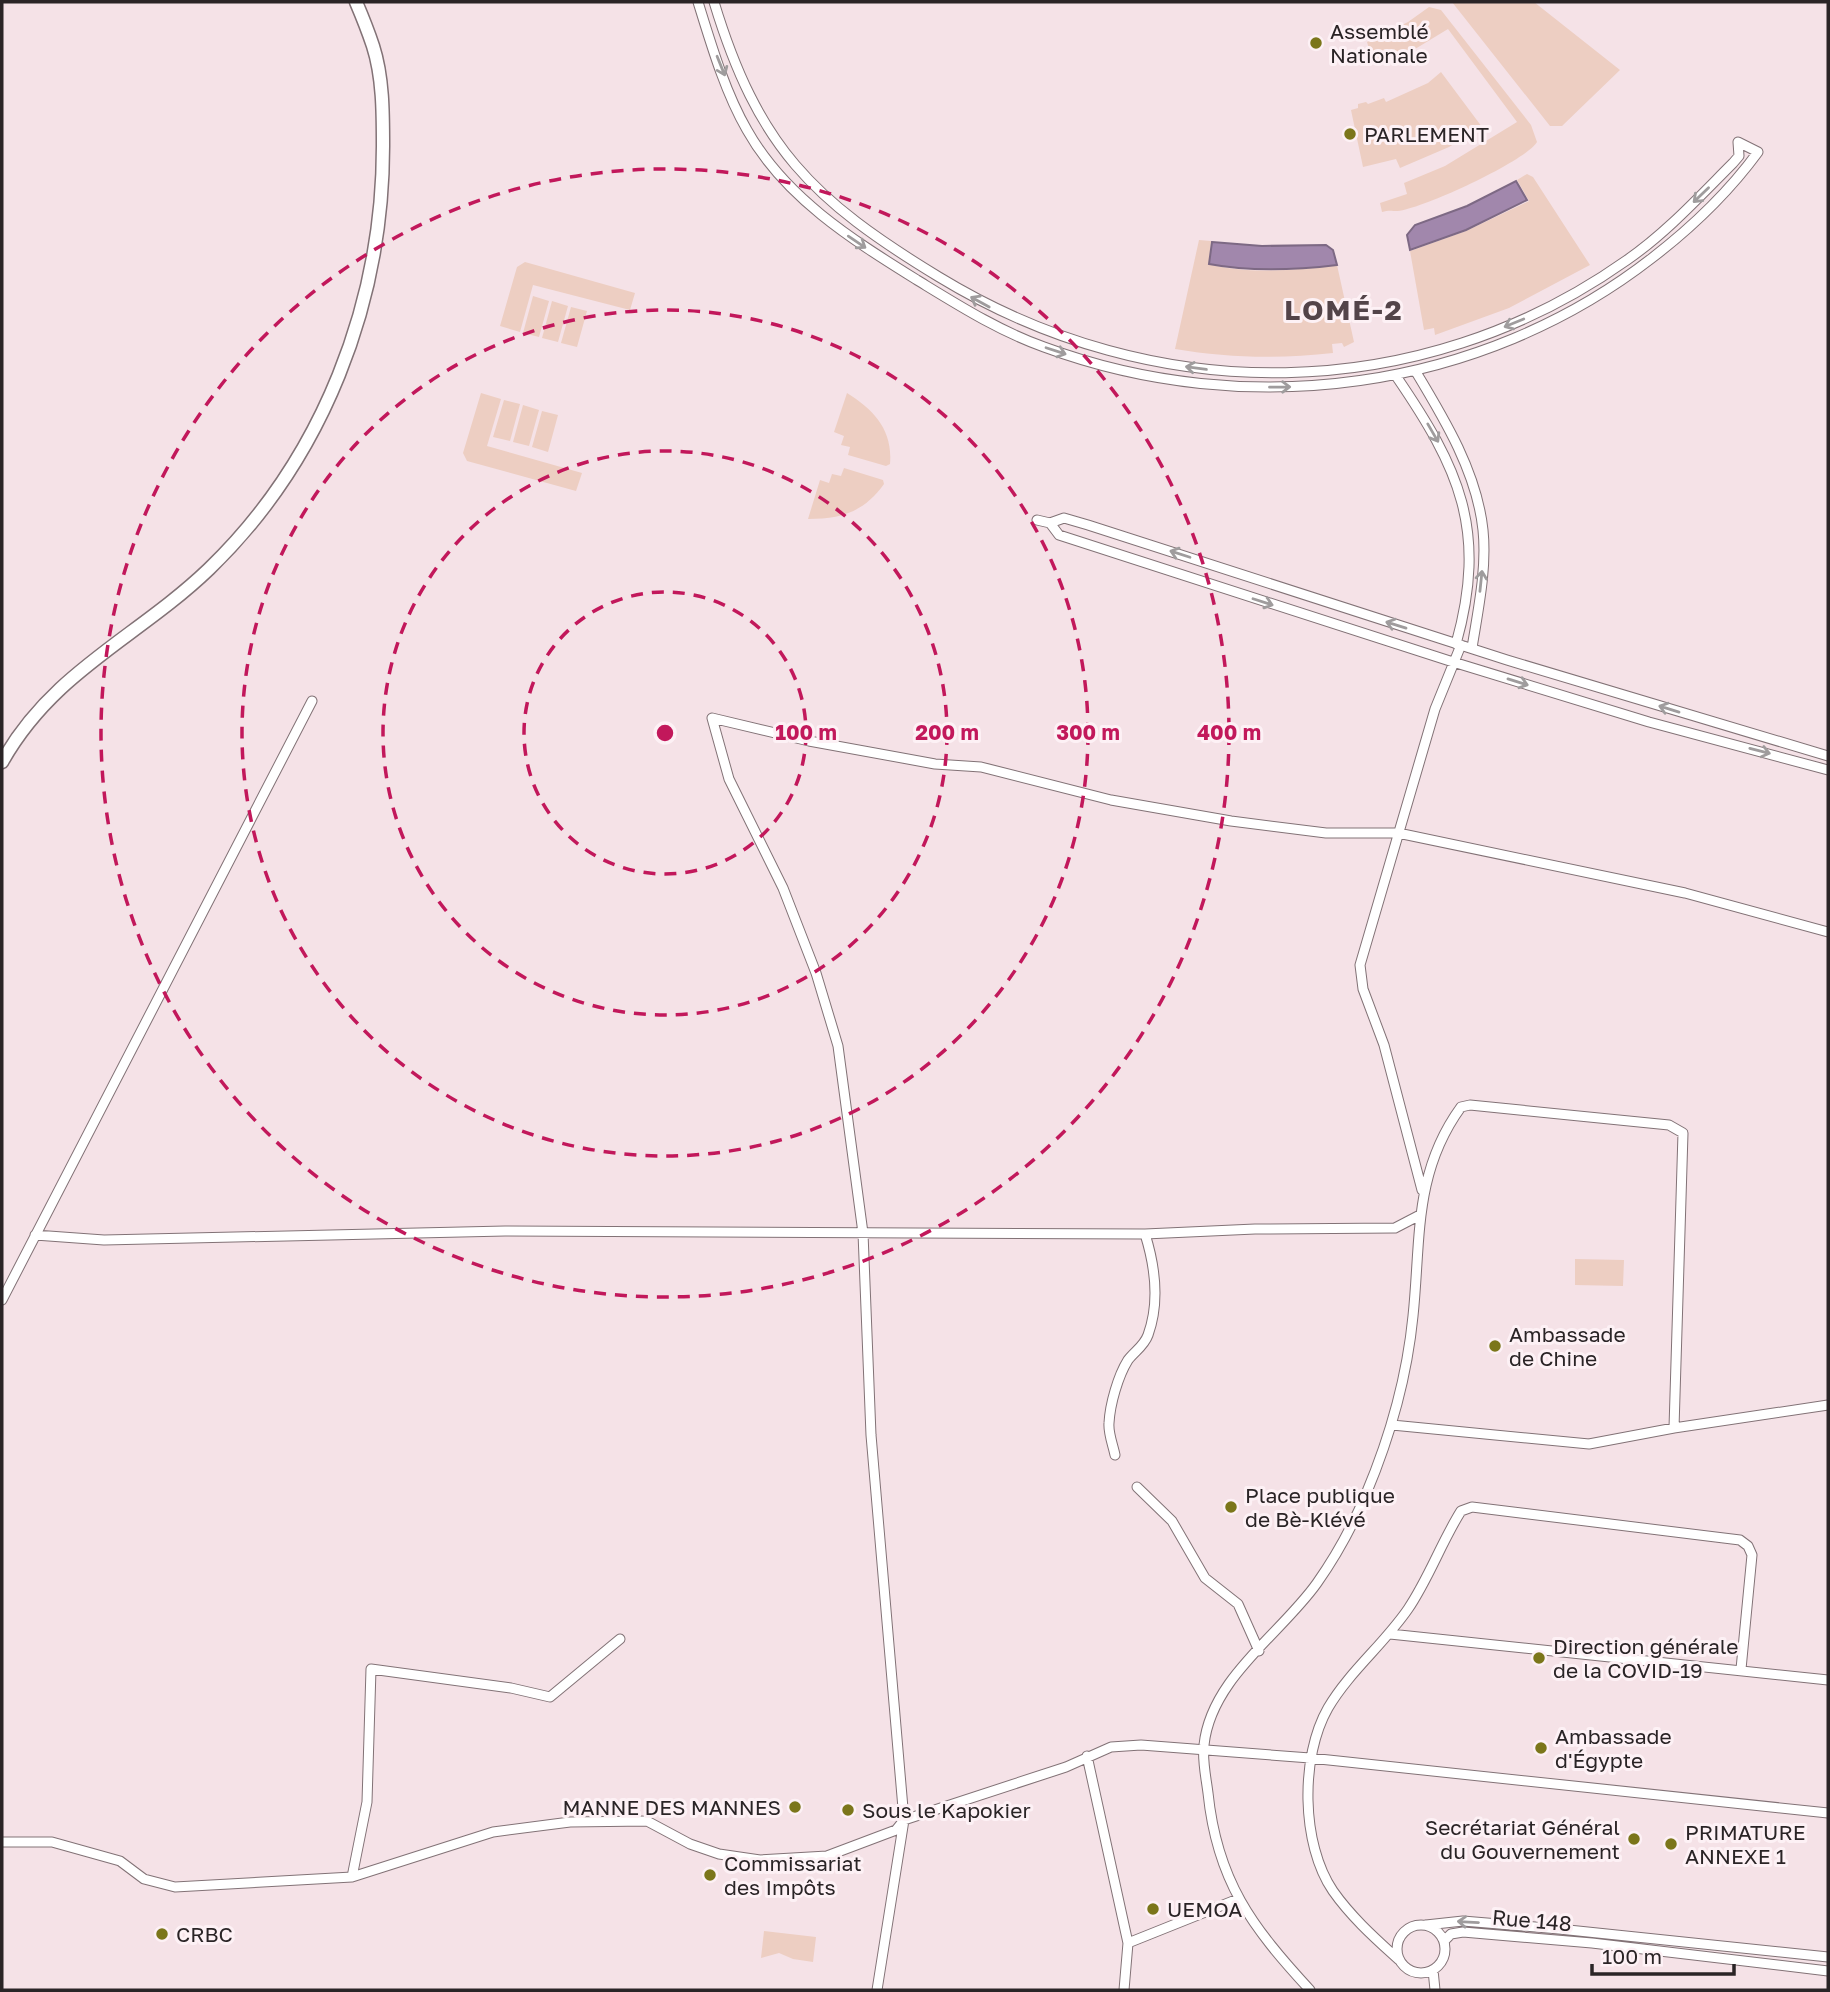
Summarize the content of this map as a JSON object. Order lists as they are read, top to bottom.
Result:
{
  "streets": {
    "street": ["Rue 148"]
  },
  "districts": ["LOMÉ-2"],
  "places": [
    "Assemblé Nationale",
    "PARLEMENT",
    "Ambassade de Chine",
    "Place publique de Bè-Klévé",
    "Direction générale de la COVID-19",
    "Ambassade d'Égypte",
    "MANNE DES MANNES",
    "Sous le Kapokier",
    "Secrétariat Général du Gouvernement",
    "PRIMATURE ANNEXE 1",
    "Commissariat des Impôts",
    "UEMOA",
    "CRBC"
  ],
  "scale_bar": "100 m",
  "rings": [
    "100 m",
    "200 m",
    "300 m",
    "400 m"
  ]
}
